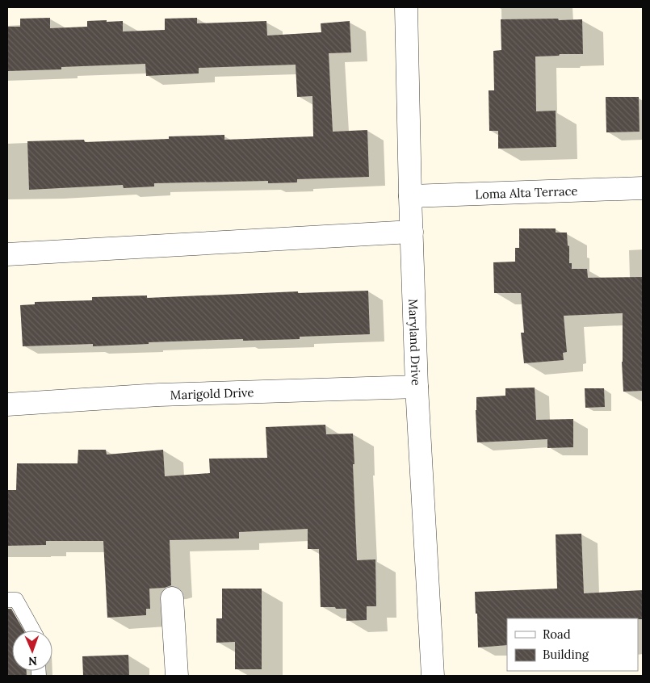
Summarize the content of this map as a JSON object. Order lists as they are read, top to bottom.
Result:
{
  "streets": {
    "street": ["Loma Alta Terrace", "Maryland Drive", "Marigold Drive"]
  },
  "crossings": [
    ["Loma Alta Terrace", "Maryland Drive"],
    ["Maryland Drive", "Marigold Drive"]
  ],
  "legend": ["Road", "Building"],
  "north": "bottom"
}
